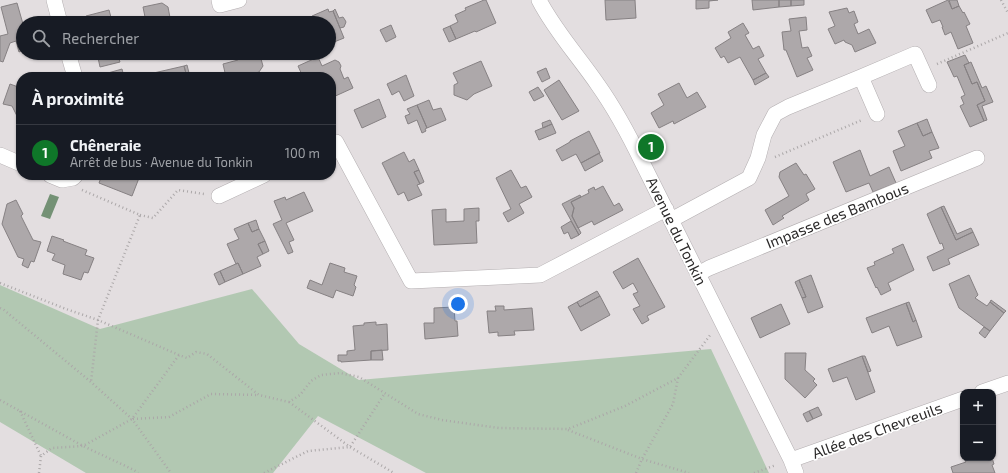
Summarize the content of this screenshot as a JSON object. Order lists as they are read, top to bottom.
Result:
{
  "streets": {
    "street": ["Impasse des Bambous", "Avenue du Tonkin", "Allée des Chevreuils"]
  },
  "crossings": [
    ["Impasse des Bambous", "Avenue du Tonkin"],
    ["Avenue du Tonkin", "Allée des Chevreuils"]
  ],
  "page": {
    "search": "Rechercher",
    "heading": "À proximité",
    "list": [
      {
        "mark": "1",
        "name": "Chêneraie",
        "note": "Arrêt de bus · Avenue du Tonkin",
        "value": "100 m"
      }
    ],
    "pins": "1",
    "map_buttons": ["+", "−"]
  }
}
